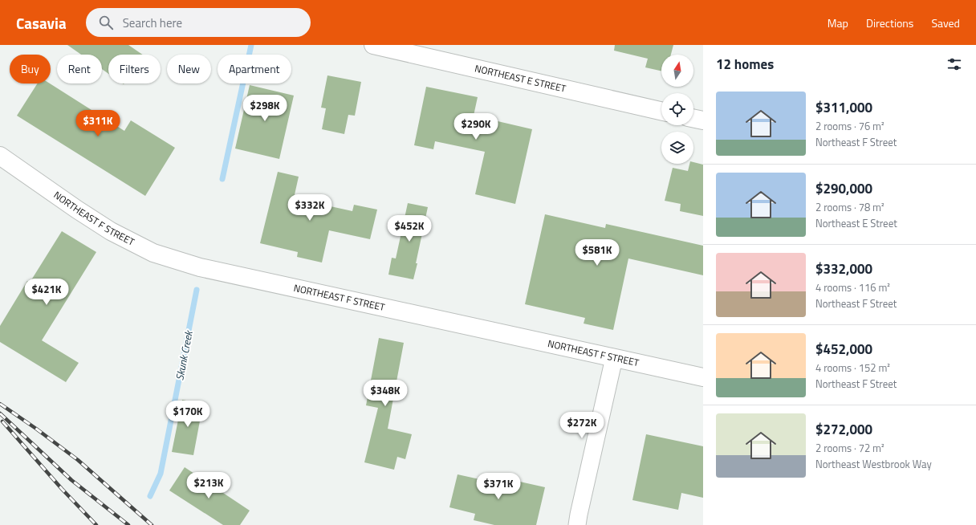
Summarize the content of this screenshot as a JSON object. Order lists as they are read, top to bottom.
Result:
{
  "streets": {
    "main road": ["NORTHEAST E STREET", "NORTHEAST F STREET"]
  },
  "water": ["Skunk Creek"],
  "north": "top",
  "page": {
    "header": "Casavia",
    "search": "Search here",
    "nav": ["Map", "Directions", "Saved"],
    "heading": "12 homes",
    "chip": [
      "Buy",
      "Rent",
      "Filters",
      "New",
      "Apartment"
    ],
    "list": [
      {
        "name": "$311,000",
        "note": "2 rooms · 76 m² · Northeast F Street"
      },
      {
        "name": "$290,000",
        "note": "2 rooms · 78 m² · Northeast E Street"
      },
      {
        "name": "$332,000",
        "note": "4 rooms · 116 m² · Northeast F Street"
      },
      {
        "name": "$452,000",
        "note": "4 rooms · 152 m² · Northeast F Street"
      },
      {
        "name": "$272,000",
        "note": "2 rooms · 72 m² · Northeast Westbrook Way"
      }
    ],
    "price": [
      "$298K",
      "$311K",
      "$290K",
      "$332K",
      "$452K",
      "$581K",
      "$421K",
      "$348K",
      "$170K",
      "$272K",
      "$213K",
      "$371K"
    ]
  }
}
